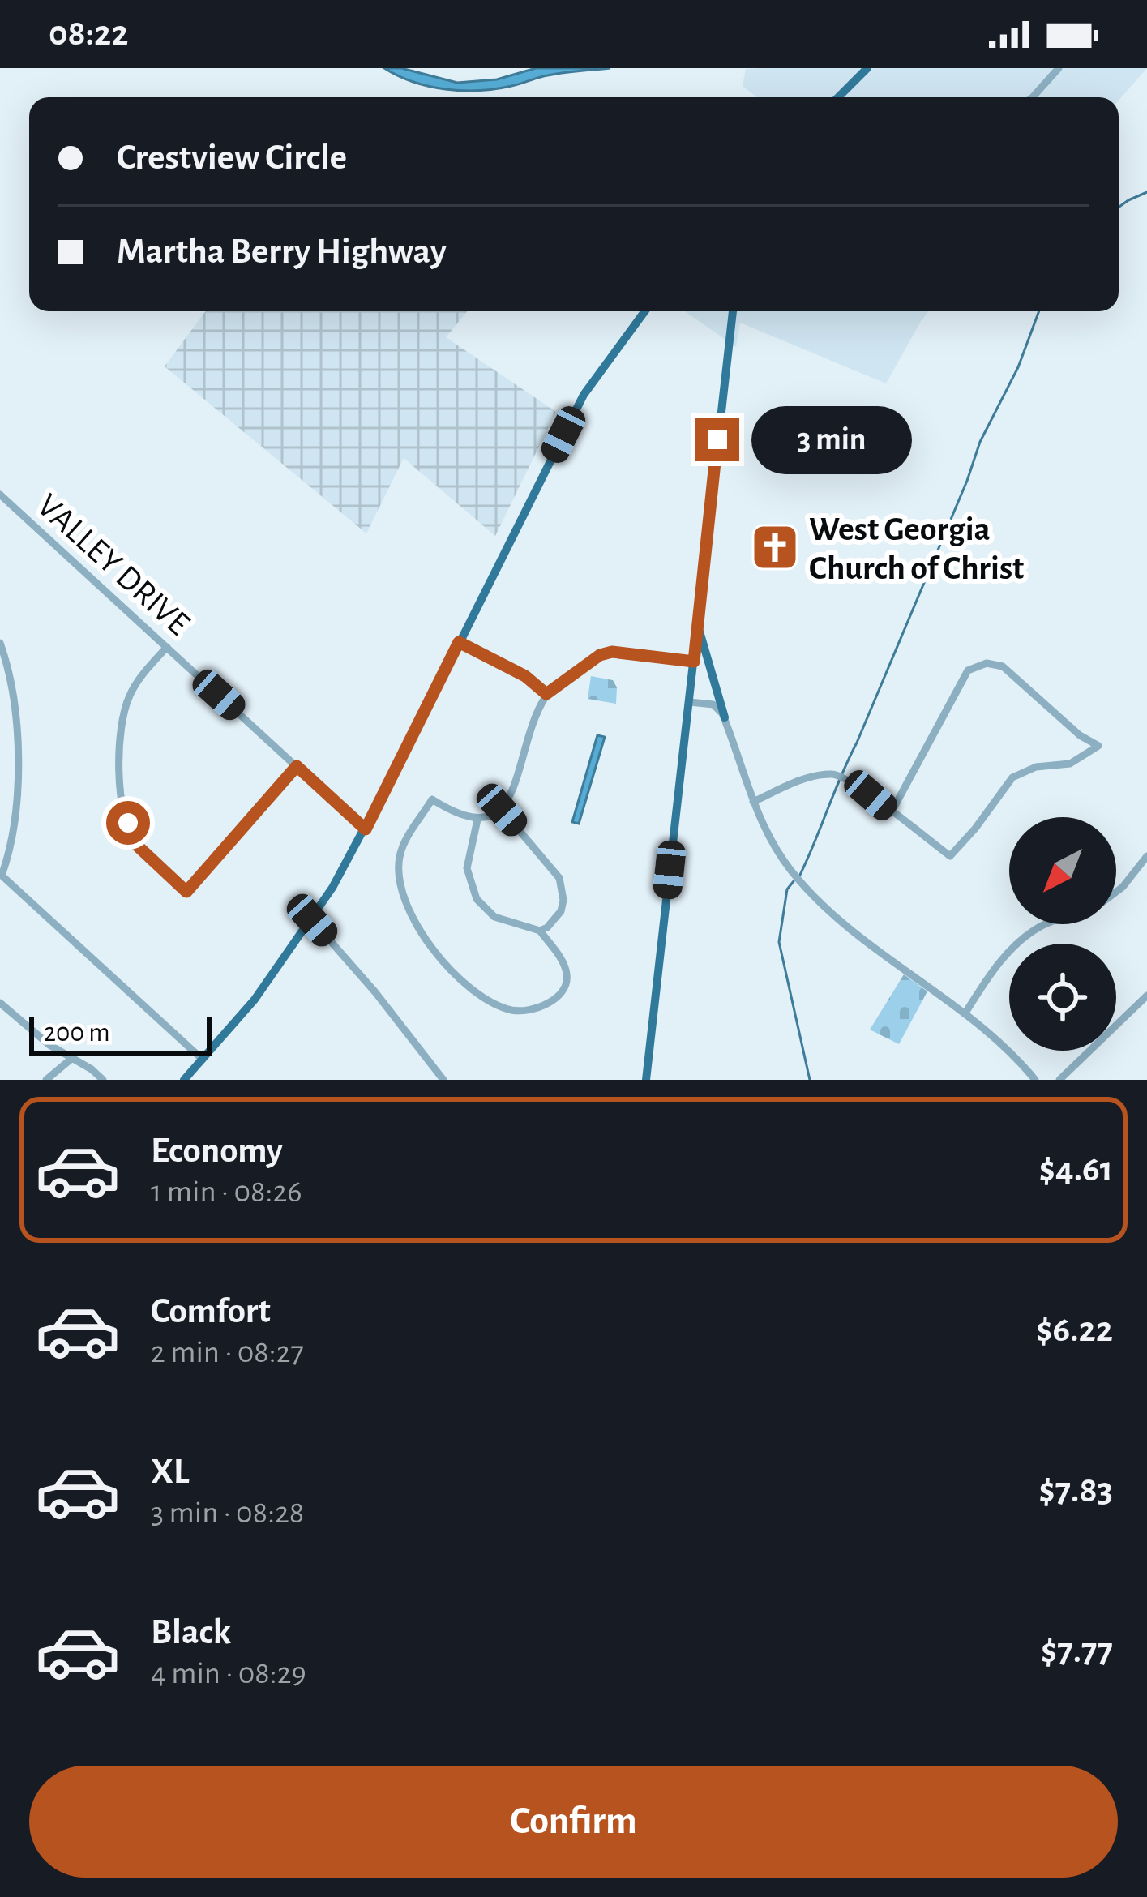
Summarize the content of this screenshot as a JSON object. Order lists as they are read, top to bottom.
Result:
{
  "streets": {
    "street": ["VALLEY DRIVE"]
  },
  "places": {
    "church": ["West Georgia Church of Christ"]
  },
  "scale_bar": "200 m",
  "north": "bottom left",
  "page": {
    "status": "08:22",
    "banner": ["Crestview Circle", "Martha Berry Highway"],
    "bubble": "3 min",
    "scale": "200 m",
    "list": [
      {
        "name": "Economy",
        "note": "1 min · 08:26",
        "value": "$4.61"
      },
      {
        "name": "Comfort",
        "note": "2 min · 08:27",
        "value": "$6.22"
      },
      {
        "name": "XL",
        "note": "3 min · 08:28",
        "value": "$7.83"
      },
      {
        "name": "Black",
        "note": "4 min · 08:29",
        "value": "$7.77"
      }
    ],
    "buttons": "Confirm"
  }
}
